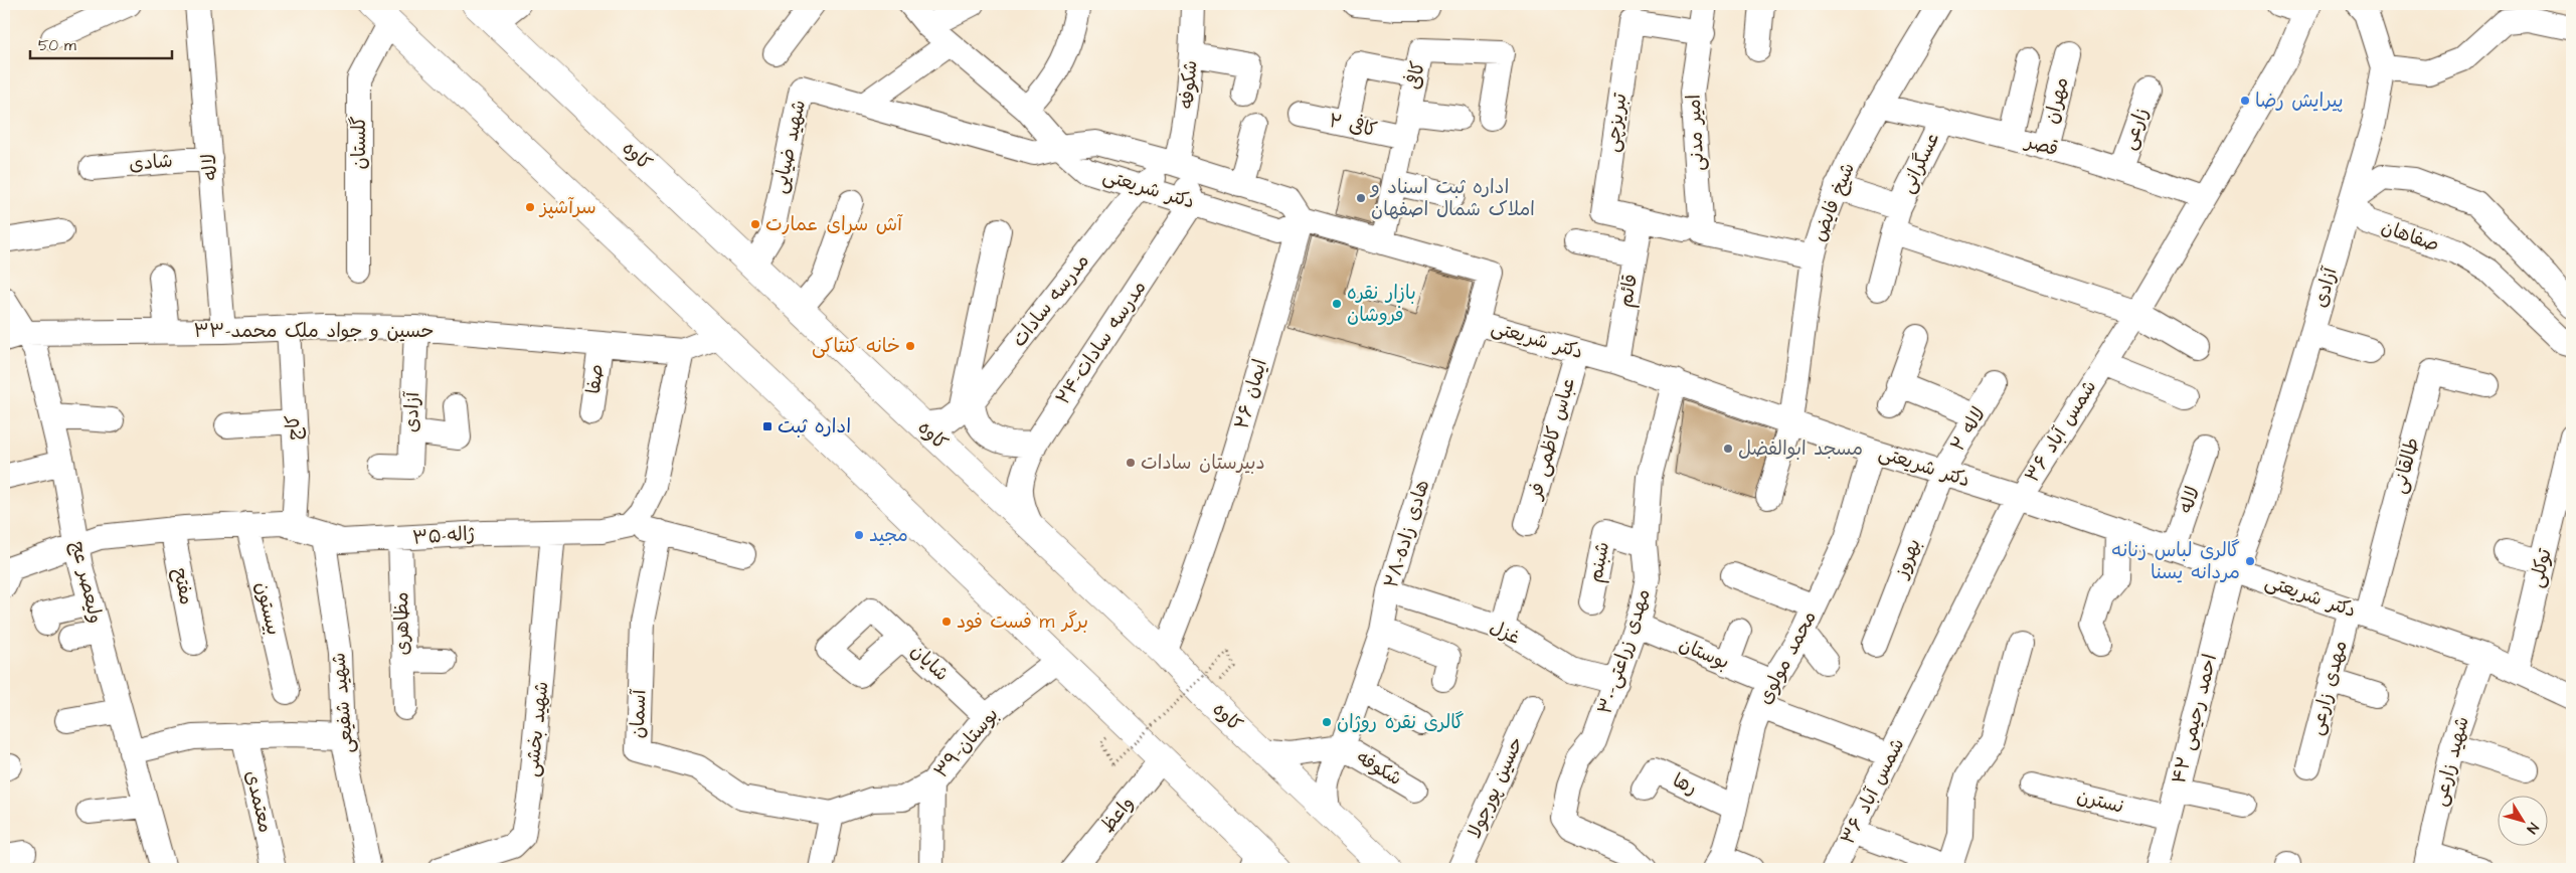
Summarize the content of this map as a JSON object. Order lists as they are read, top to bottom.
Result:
{
  "streets": {
    "main road": ["کاوه"],
    "street": [
      "کافی",
      "شکوفه",
      "مهران",
      "تبریزچی",
      "کافی ۲",
      "زارعی",
      "امیر مدنی",
      "گلستان",
      "قصر",
      "شهید ضیایی",
      "شادی",
      "عسگرانی",
      "لاله",
      "دکتر شریعتی",
      "شیخ فایض",
      "صفاهان",
      "آزادی",
      "قائم",
      "مدرسه سادات",
      "۳۳-حسین و جواد ملک محمد",
      "۲۴-مدرسه سادات",
      "صفا",
      "۲۶ ایمان",
      "کاج",
      "لاله ۲",
      "شمس آباد ۳۶",
      "عباس کاظمی فر",
      "طالقانی",
      "۲۸-هادی زاده",
      "۳۵-ژاله",
      "بهروز",
      "شبنم",
      "توکلی",
      "ولیعصر عج",
      "مفتح",
      "بیستون",
      "مظاهری",
      "غزل",
      "۳۰-مهدی زراعتی",
      "بوستان",
      "محمد مولوی",
      "شایان",
      "مهدی زارعی",
      "شهید شفیعی",
      "آسمان",
      "۴۲ احمد رحیمی",
      "شهید بخشی",
      "۳۹-بوستان",
      "شهید زارعی",
      "رها",
      "حسین پورجولا",
      "معتمدی",
      "نسترن",
      "واعظ"
    ]
  },
  "crossings": [
    ["کافی", "کافی ۲"],
    ["کافی", "دکتر شریعتی"],
    ["شکوفه", "دکتر شریعتی"],
    ["شکوفه", "مدرسه سادات"],
    ["شکوفه", "۲۸-هادی زاده"],
    ["مهران", "قصر"],
    ["تبریزچی", "امیر مدنی"],
    ["تبریزچی", "شیخ فایض"],
    ["تبریزچی", "قائم"],
    ["زارعی", "قصر"],
    ["قصر", "عسگرانی"],
    ["قصر", "شیخ فایض"],
    ["قصر", "شمس آباد ۳۶"],
    ["شهید ضیایی", "کاوه"],
    ["شهید ضیایی", "دکتر شریعتی"],
    ["کاوه", "مدرسه سادات"],
    ["کاوه", "۲۴-مدرسه سادات"],
    ["کاوه", "۲۶ ایمان"],
    ["کاوه", "۲۸-هادی زاده"],
    ["شادی", "لاله"],
    ["عسگرانی", "شیخ فایض"],
    ["لاله", "دکتر شریعتی"],
    ["لاله", "۳۳-حسین و جواد ملک محمد"],
    ["دکتر شریعتی", "شیخ فایض"],
    ["دکتر شریعتی", "آزادی"],
    ["دکتر شریعتی", "قائم"],
    ["دکتر شریعتی", "مدرسه سادات"],
    ["دکتر شریعتی", "۲۴-مدرسه سادات"],
    ["دکتر شریعتی", "۲۶ ایمان"],
    ["دکتر شریعتی", "لاله ۲"],
    ["دکتر شریعتی", "شمس آباد ۳۶"],
    ["دکتر شریعتی", "عباس کاظمی فر"],
    ["دکتر شریعتی", "طالقانی"],
    ["دکتر شریعتی", "۲۸-هادی زاده"],
    ["دکتر شریعتی", "بهروز"],
    ["دکتر شریعتی", "توکلی"],
    ["دکتر شریعتی", "۳۰-مهدی زراعتی"],
    ["دکتر شریعتی", "محمد مولوی"],
    ["دکتر شریعتی", "مهدی زارعی"],
    ["دکتر شریعتی", "۴۲ احمد رحیمی"],
    ["دکتر شریعتی", "شهید زارعی"],
    ["صفاهان", "آزادی"],
    ["آزادی", "۳۳-حسین و جواد ملک محمد"],
    ["آزادی", "۴۲ احمد رحیمی"],
    ["۳۳-حسین و جواد ملک محمد", "صفا"],
    ["۳۳-حسین و جواد ملک محمد", "کاج"],
    ["۳۳-حسین و جواد ملک محمد", "ولیعصر عج"],
    ["کاج", "۳۵-ژاله"],
    ["لاله ۲", "بهروز"],
    ["طالقانی", "مهدی زارعی"],
    ["۲۸-هادی زاده", "غزل"],
    ["۳۵-ژاله", "ولیعصر عج"],
    ["۳۵-ژاله", "مفتح"],
    ["۳۵-ژاله", "بیستون"],
    ["۳۵-ژاله", "مظاهری"],
    ["۳۵-ژاله", "شهید شفیعی"],
    ["۳۵-ژاله", "شهید بخشی"],
    ["شبنم", "۳۰-مهدی زراعتی"],
    ["غزل", "۳۰-مهدی زراعتی"],
    ["۳۰-مهدی زراعتی", "بوستان"],
    ["بوستان", "محمد مولوی"],
    ["محمد مولوی", "رها"],
    ["شایان", "۳۹-بوستان"],
    ["آسمان", "۳۹-بوستان"],
    ["۴۲ احمد رحیمی", "نسترن"]
  ],
  "places": {
    "other": [
      "پیرایش رضا",
      "اداره ثبت اسناد و املاک شمال اصفهان",
      "سرآشپز",
      "آش سرای عمارت",
      "بازار نقره فروشان",
      "خانه کنتاکی",
      "مسجد ابوالفضل",
      "دبیرستان سادات",
      "مجید",
      "گالری لباس زنانه مردانه یسنا",
      "فست فود m برگر",
      "گالری نقره روژان"
    ],
    "transit": ["اداره ثبت"]
  },
  "scale_bar": "50 m",
  "north": "bottom right"
}
